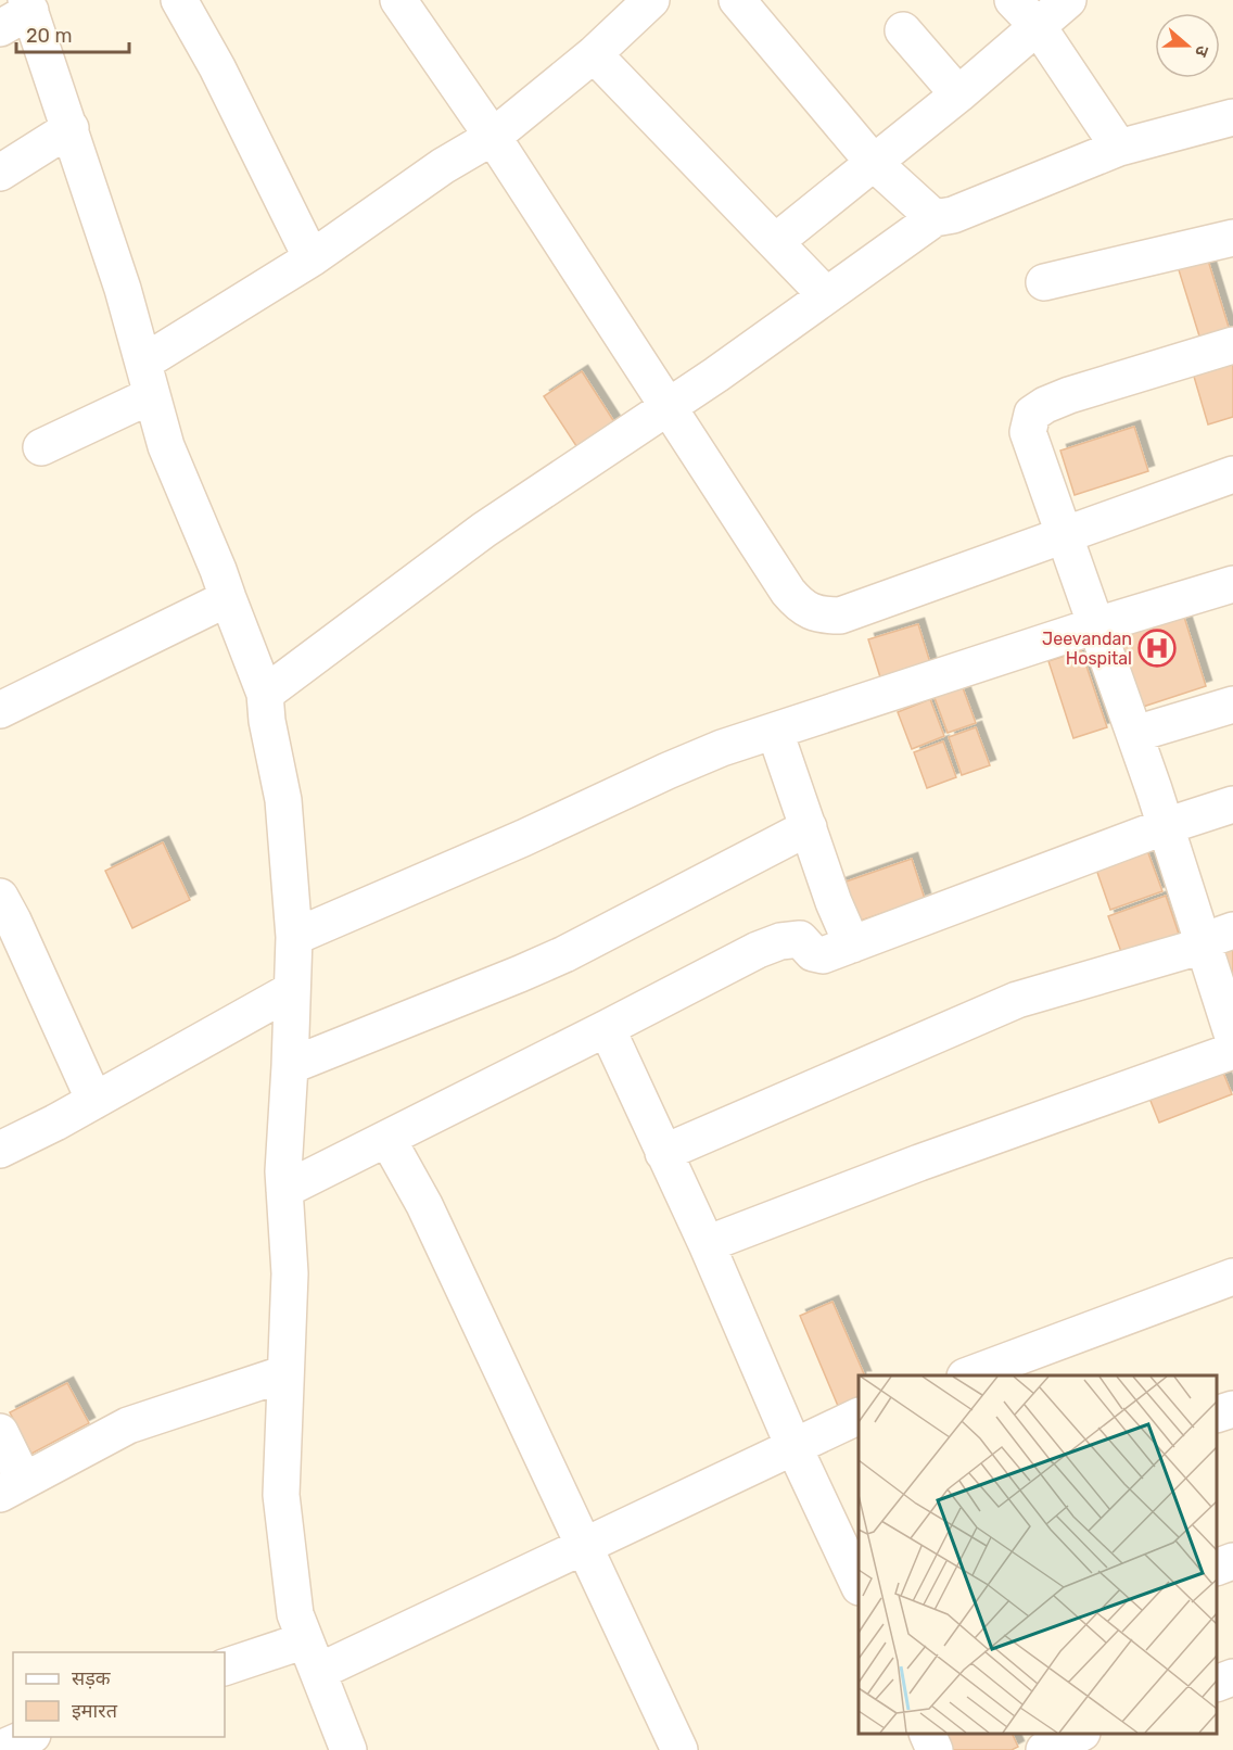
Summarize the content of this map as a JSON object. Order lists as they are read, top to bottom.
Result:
{
  "places": {
    "hospital": ["Jeevandan Hospital"]
  },
  "legend": ["सड़क", "इमारत"],
  "scale_bar": "20 m",
  "north": "right"
}
